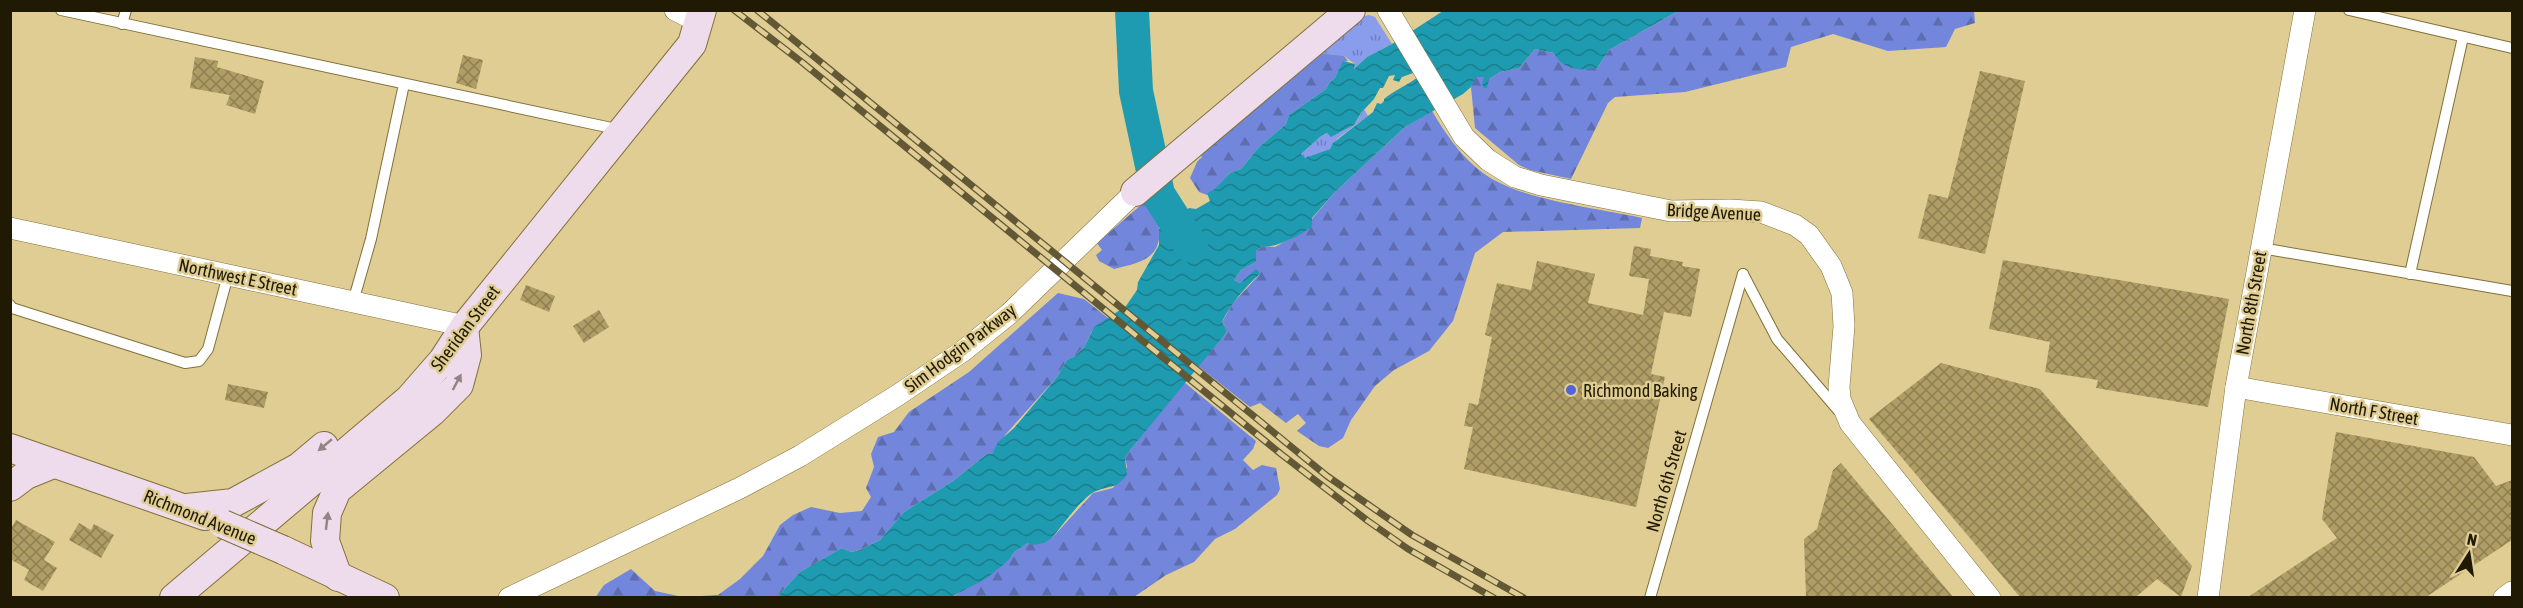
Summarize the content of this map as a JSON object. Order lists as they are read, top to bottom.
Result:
{
  "streets": {
    "street": [
      "Bridge Avenue",
      "Northwest E Street",
      "North 8th Street",
      "Sheridan Street",
      "Sim Hodgin Parkway",
      "North F Street",
      "Richmond Avenue"
    ],
    "lane": ["North 6th Street"]
  },
  "crossings": [
    ["Bridge Avenue", "North 6th Street"],
    ["Northwest E Street", "Sheridan Street"],
    ["North 8th Street", "North F Street"]
  ],
  "places": ["Richmond Baking"],
  "north": "top"
}
